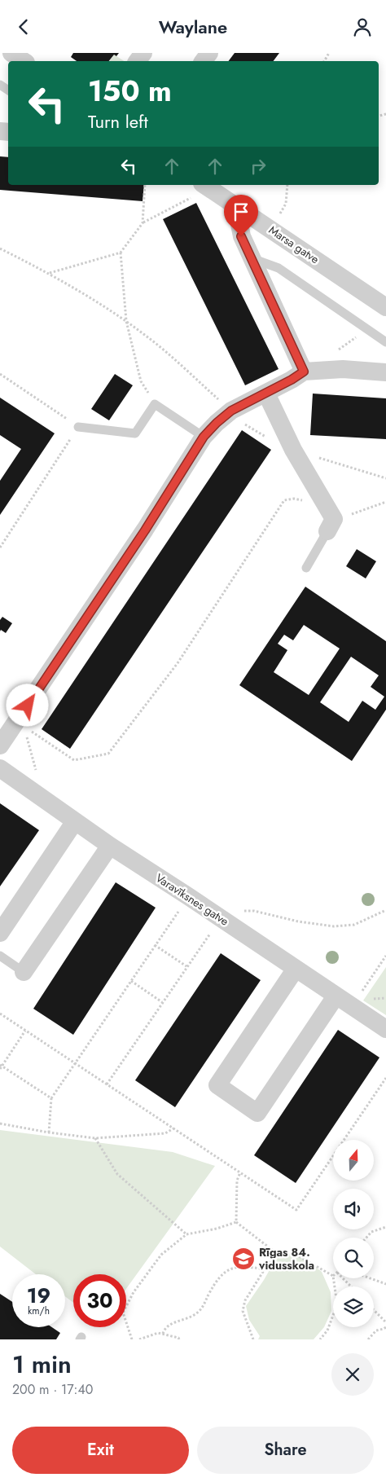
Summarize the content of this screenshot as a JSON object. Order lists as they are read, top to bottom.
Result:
{
  "streets": {
    "street": ["Marsa gatve", "Varavīksnes gatve"]
  },
  "places": {
    "school or university": ["Rīgas 84. vidusskola"]
  },
  "north": "top",
  "page": {
    "header": "Waylane",
    "turn": ["150 m", "Turn left"],
    "speed": "19 km/h",
    "limit": "30",
    "heading": ["1 min", "200 m · 17:40"],
    "buttons": ["Exit", "Share"]
  }
}
